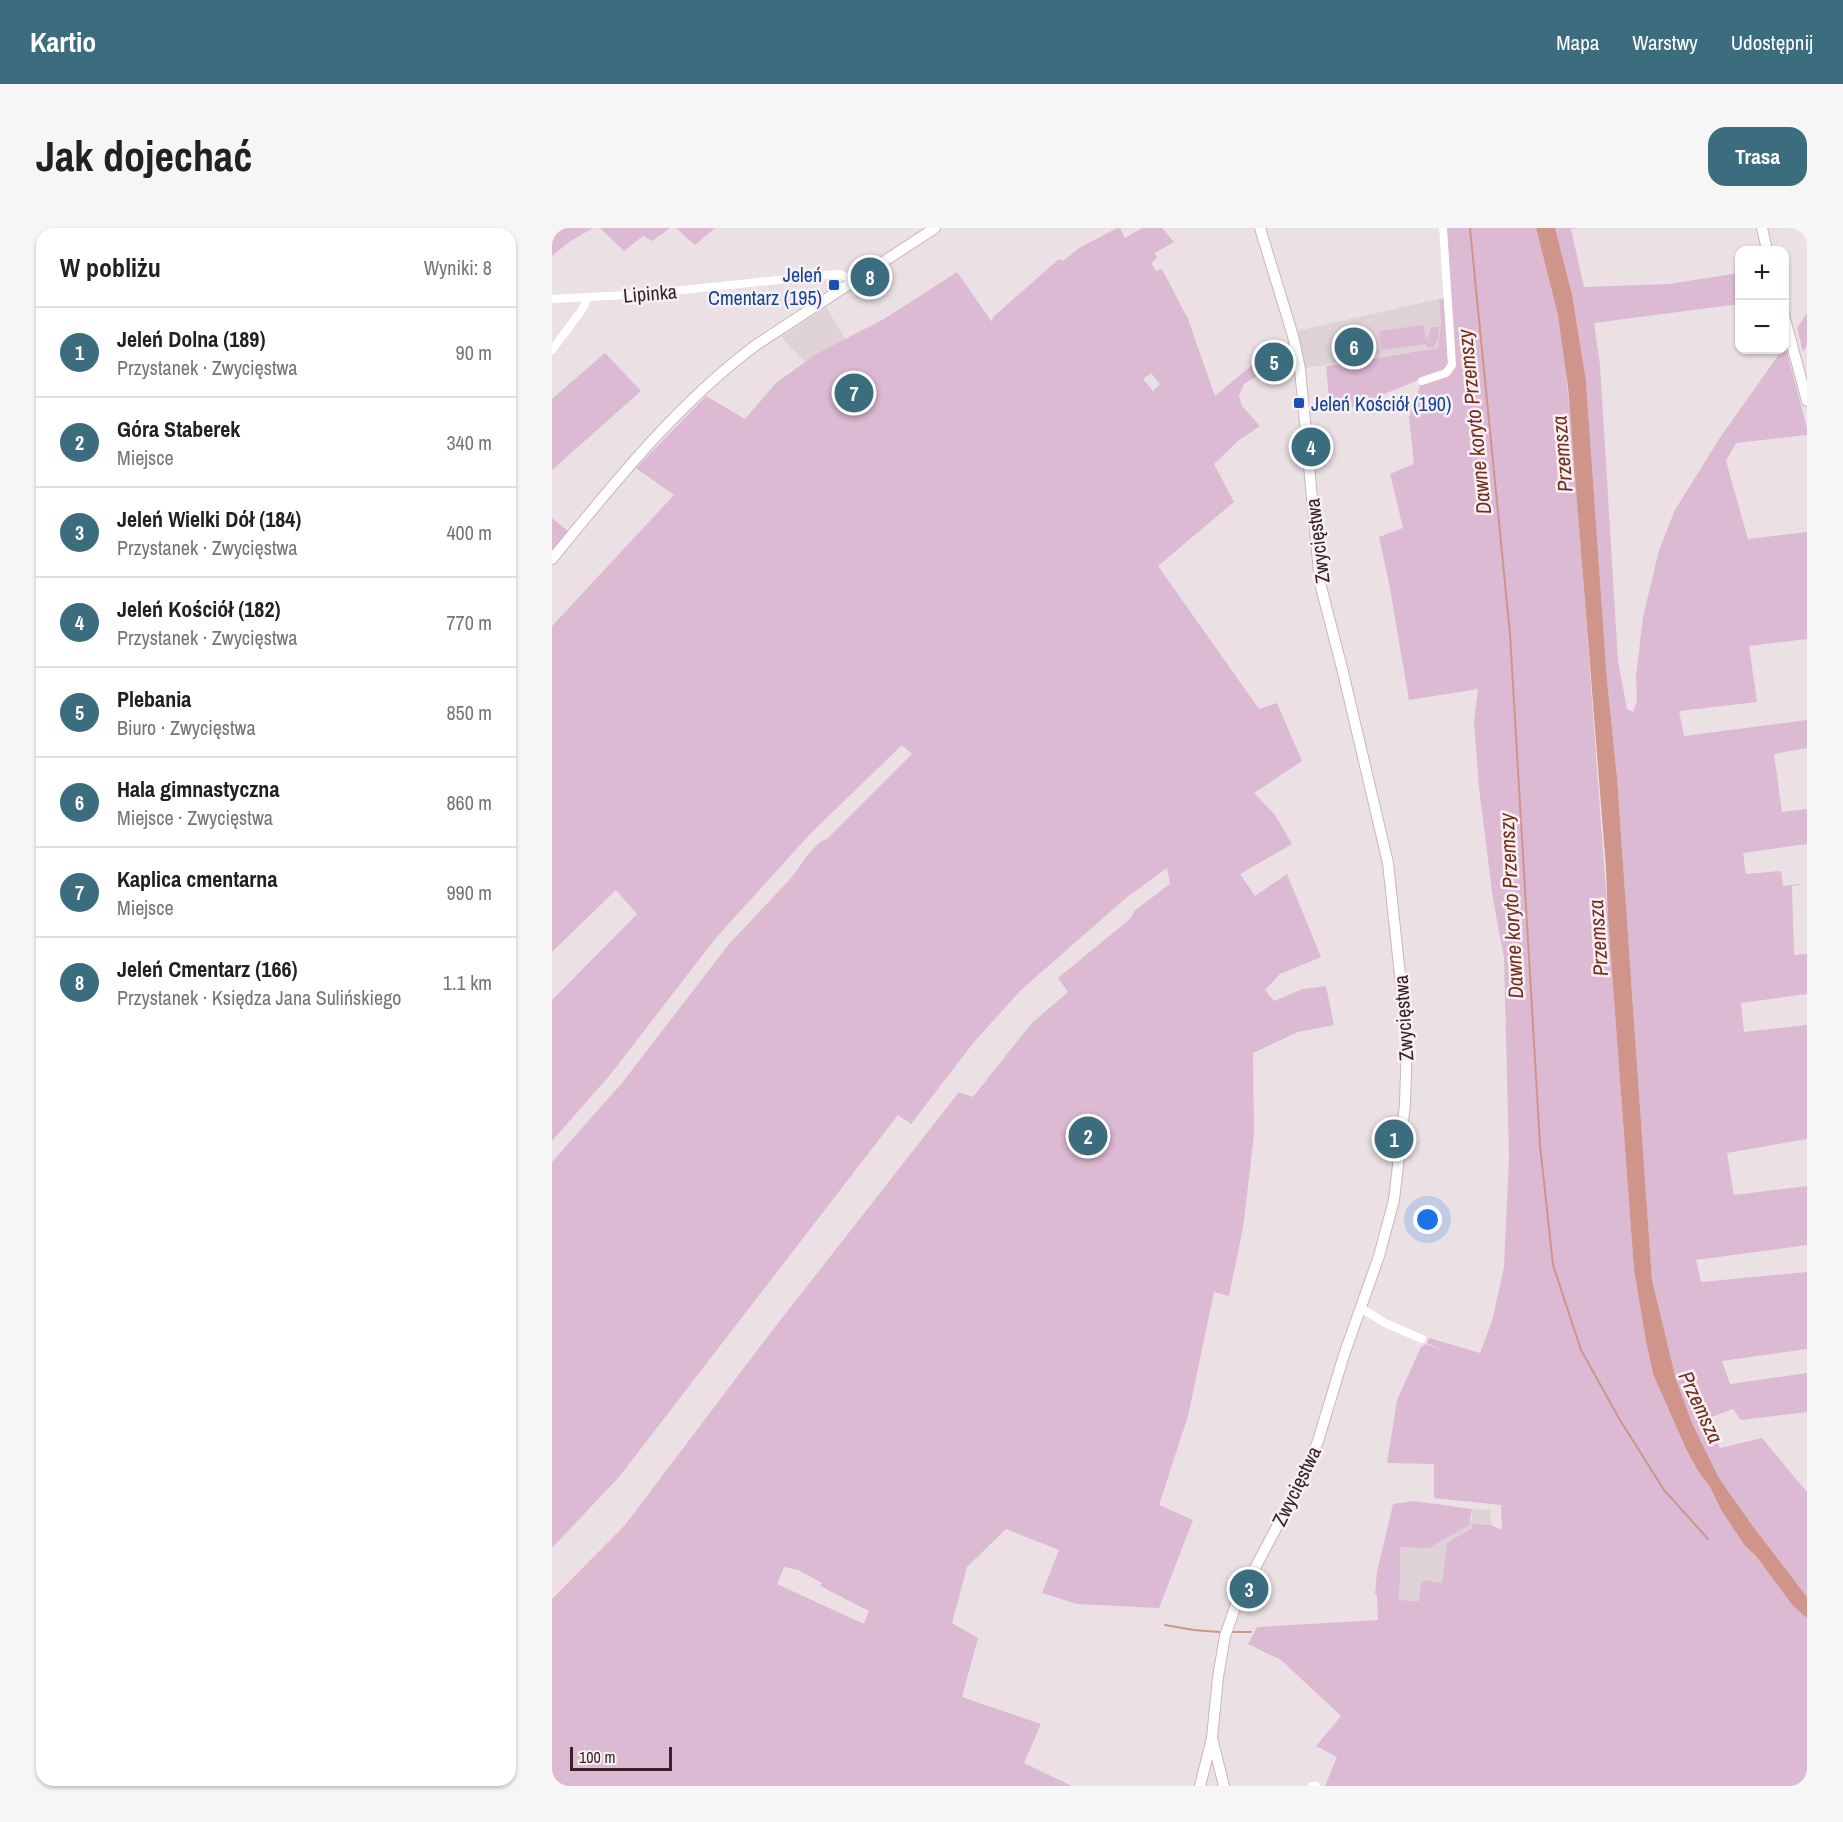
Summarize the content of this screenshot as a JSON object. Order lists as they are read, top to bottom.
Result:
{
  "streets": {
    "street": ["Lipinka", "Zwycięstwa"]
  },
  "water": ["Dawne koryto Przemszy", "Przemsza"],
  "places": {
    "transit": ["Jeleń Cmentarz (195)", "Jeleń Kościół (190)"]
  },
  "scale_bar": "100 m",
  "page": {
    "header": "Kartio",
    "nav": ["Mapa", "Warstwy", "Udostępnij"],
    "buttons": "Trasa",
    "title": "Jak dojechać",
    "heading": ["W pobliżu", "Wyniki: 8"],
    "map_buttons": ["+", "−"],
    "pins": [
      "8",
      "6",
      "5",
      "7",
      "4",
      "2",
      "1",
      "3"
    ],
    "list": [
      {
        "mark": "1",
        "name": "Jeleń Dolna (189)",
        "note": "Przystanek · Zwycięstwa",
        "value": "90 m"
      },
      {
        "mark": "2",
        "name": "Góra Staberek",
        "note": "Miejsce",
        "value": "340 m"
      },
      {
        "mark": "3",
        "name": "Jeleń Wielki Dół (184)",
        "note": "Przystanek · Zwycięstwa",
        "value": "400 m"
      },
      {
        "mark": "4",
        "name": "Jeleń Kościół (182)",
        "note": "Przystanek · Zwycięstwa",
        "value": "770 m"
      },
      {
        "mark": "5",
        "name": "Plebania",
        "note": "Biuro · Zwycięstwa",
        "value": "850 m"
      },
      {
        "mark": "6",
        "name": "Hala gimnastyczna",
        "note": "Miejsce · Zwycięstwa",
        "value": "860 m"
      },
      {
        "mark": "7",
        "name": "Kaplica cmentarna",
        "note": "Miejsce",
        "value": "990 m"
      },
      {
        "mark": "8",
        "name": "Jeleń Cmentarz (166)",
        "note": "Przystanek · Księdza Jana Sulińskiego",
        "value": "1.1 km"
      }
    ],
    "scale": "100 m"
  }
}
